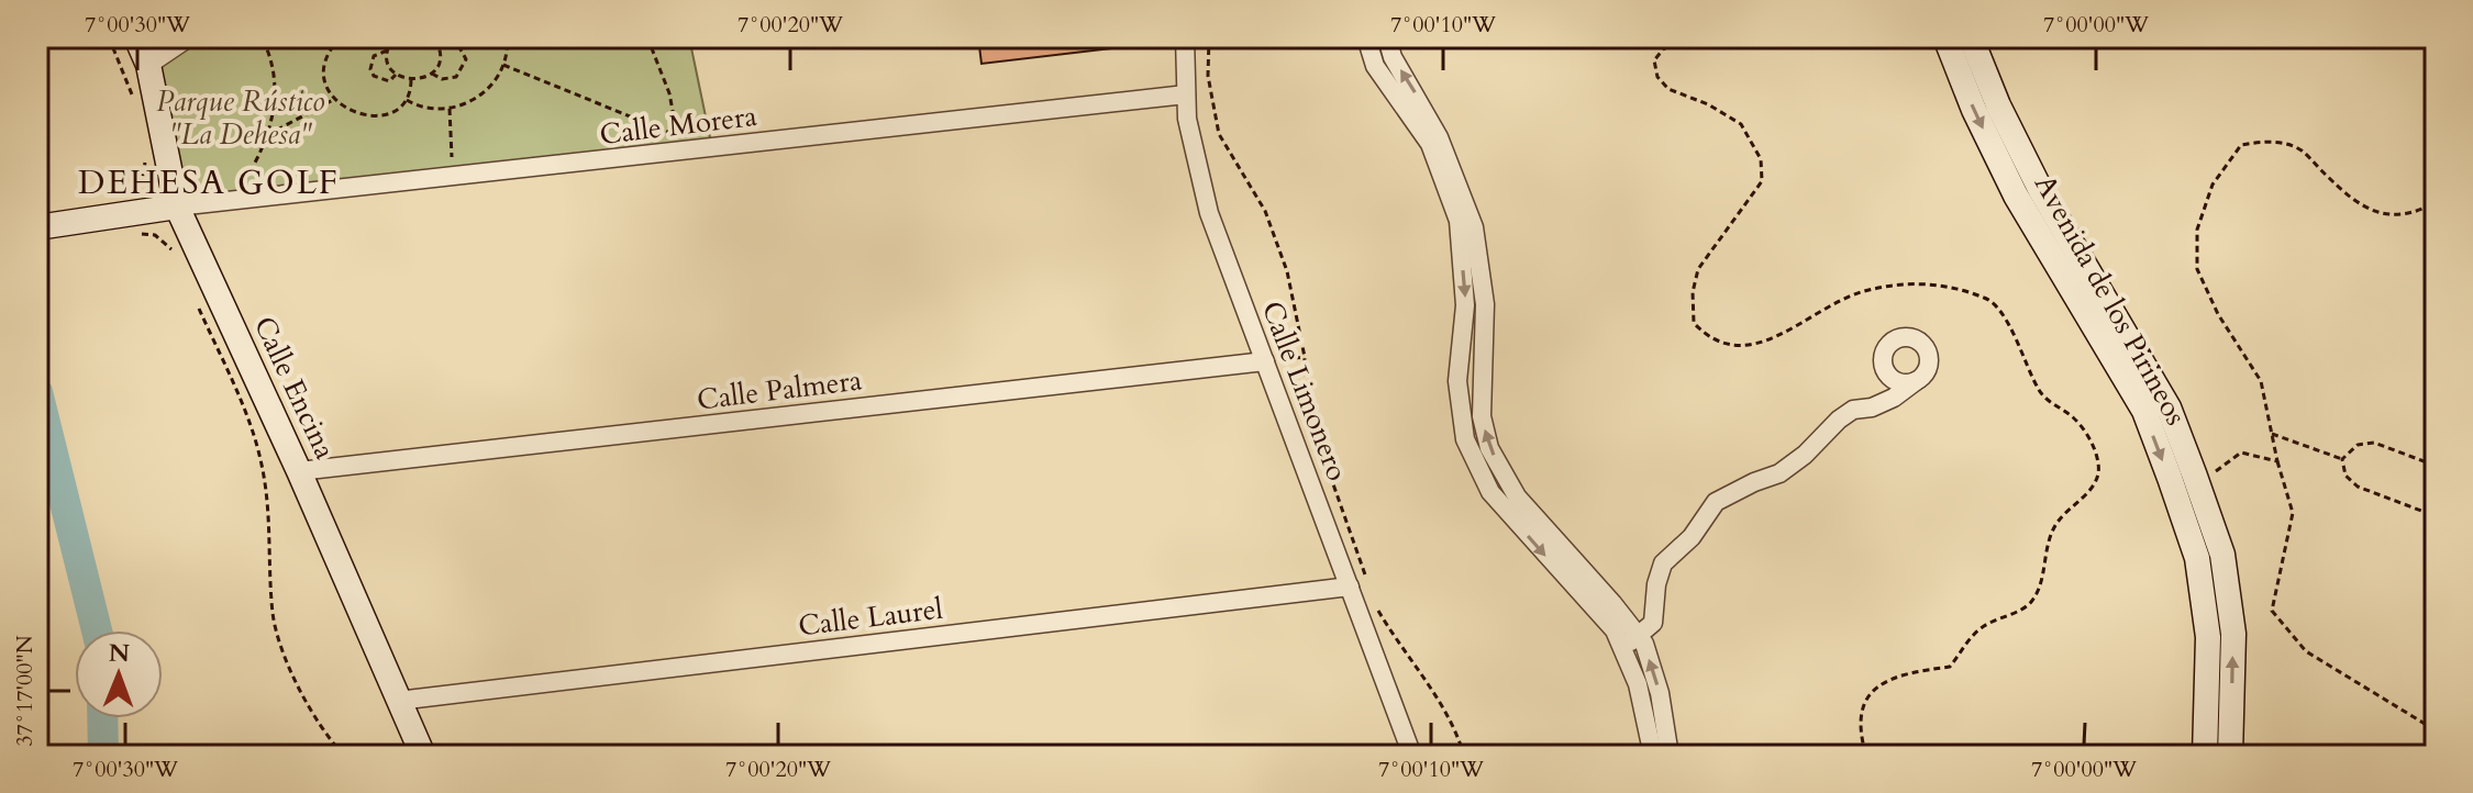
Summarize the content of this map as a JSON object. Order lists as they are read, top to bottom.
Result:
{
  "streets": {
    "street": [
      "Calle Morera",
      "Avenida de los Pirineos",
      "Calle Encina",
      "Calle Palmera",
      "Calle Limonero",
      "Calle Laurel"
    ]
  },
  "crossings": [
    ["Calle Morera", "Calle Encina"],
    ["Calle Morera", "Calle Limonero"],
    ["Calle Encina", "Calle Palmera"],
    ["Calle Encina", "Calle Laurel"],
    ["Calle Palmera", "Calle Limonero"],
    ["Calle Limonero", "Calle Laurel"]
  ],
  "districts": ["DEHESA GOLF"],
  "parks": ["Parque Rústico \"La Dehesa\""],
  "north": "top",
  "coordinates": [
    "7°00'30\"W",
    "7°00'20\"W",
    "7°00'10\"W",
    "7°00'00\"W",
    "37°17'00\"N"
  ]
}
